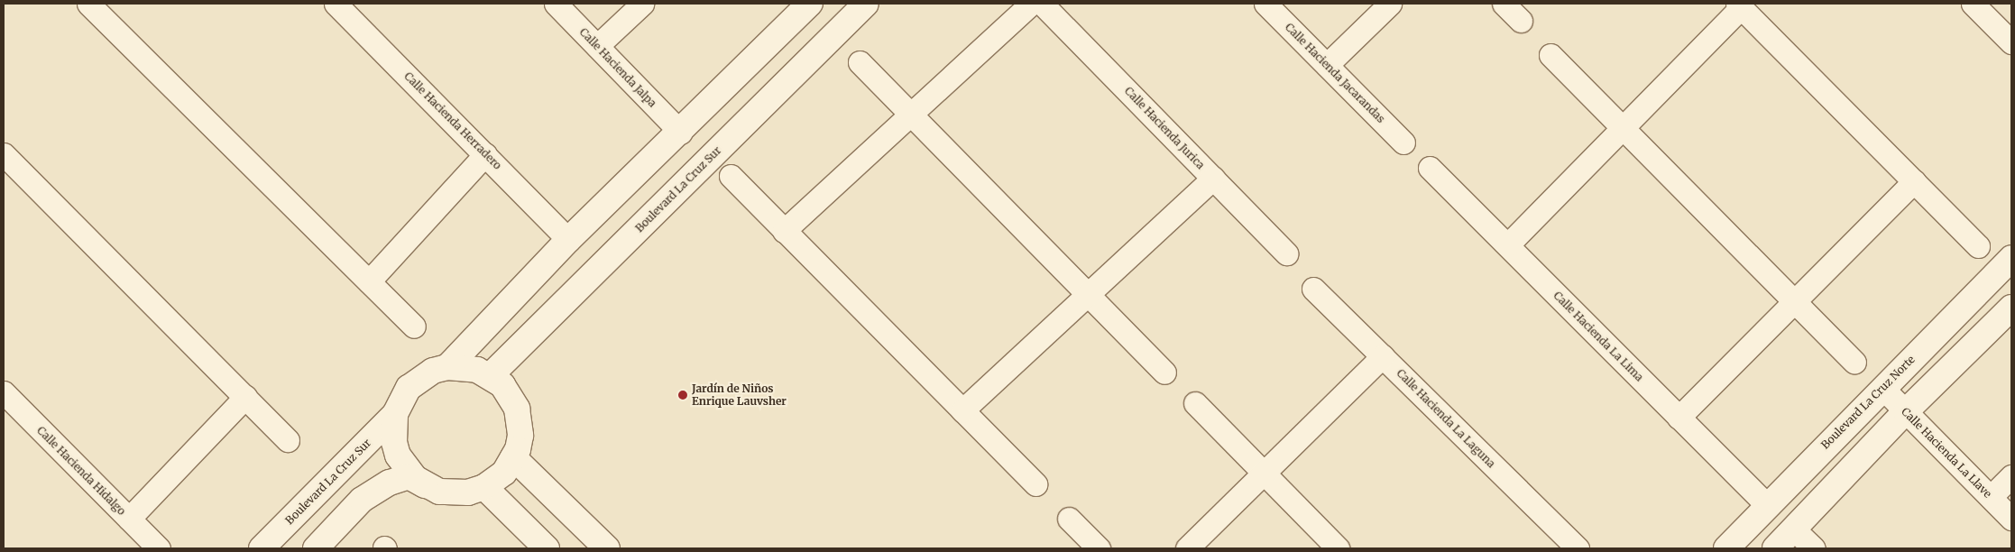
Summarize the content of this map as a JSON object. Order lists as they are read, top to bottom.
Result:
{
  "streets": {
    "street": [
      "Calle Hacienda Jalpa",
      "Calle Hacienda Jacarandas",
      "Calle Hacienda Herradero",
      "Calle Hacienda Jurica",
      "Boulevard La Cruz Sur",
      "Calle Hacienda La Lima",
      "Boulevard La Cruz Norte",
      "Calle Hacienda La Laguna",
      "Calle Hacienda La Llave",
      "Calle Hacienda Hidalgo"
    ]
  },
  "crossings": [
    ["Calle Hacienda La Lima", "Boulevard La Cruz Norte"],
    ["Boulevard La Cruz Norte", "Calle Hacienda La Llave"]
  ],
  "places": ["Jardín de Niños Enrique Lauvsher"]
}
